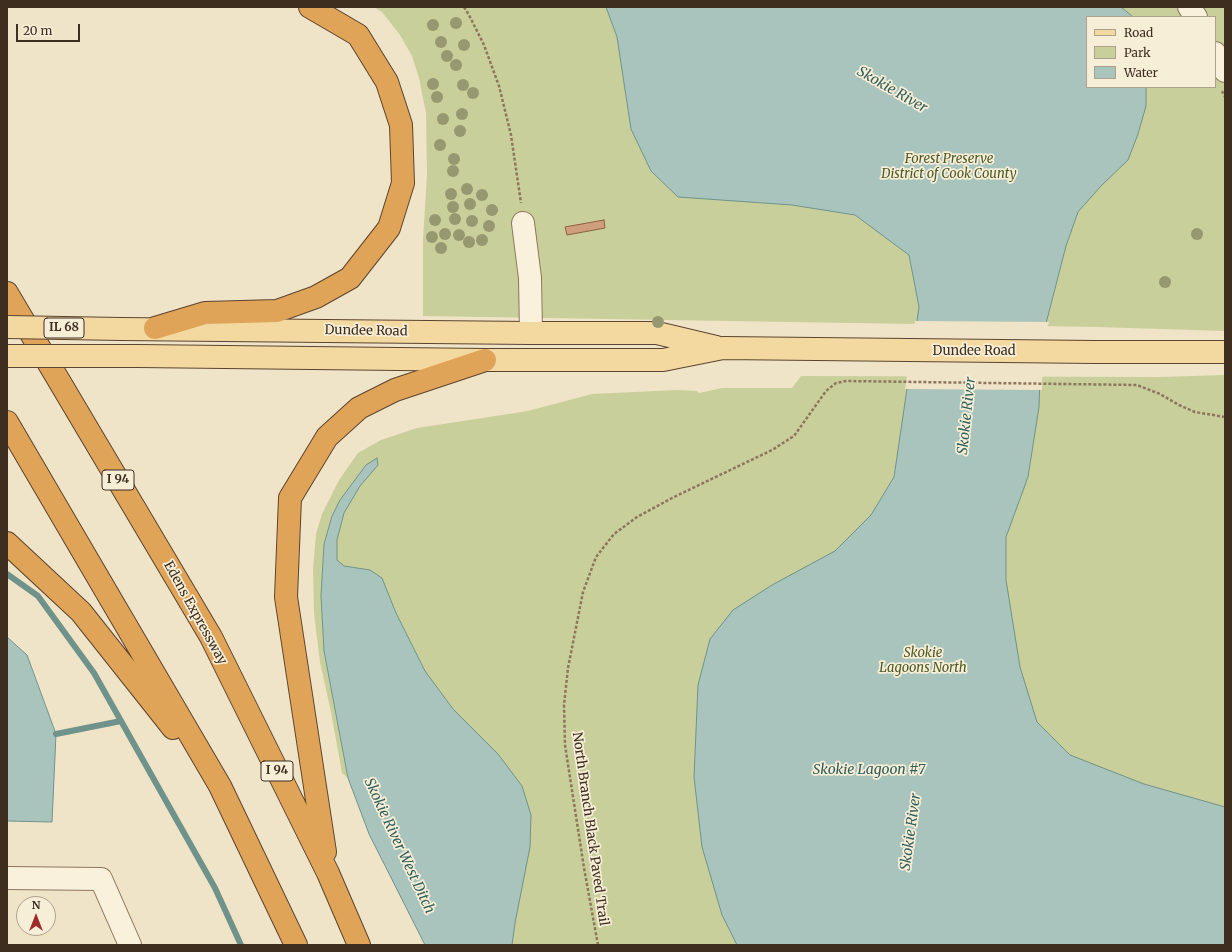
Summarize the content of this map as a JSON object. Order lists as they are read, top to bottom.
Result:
{
  "streets": {
    "highway": ["I 94", "Edens Expressway"],
    "main road": ["IL 68", "Dundee Road"],
    "path": ["North Branch Black Paved Trail"]
  },
  "water": ["Skokie River", "Skokie Lagoon #7", "Skokie River West Ditch"],
  "parks": ["Forest Preserve District of Cook County", "Skokie Lagoons North"],
  "legend": ["Road", "Park", "Water"],
  "scale_bar": "20 m",
  "north": "top"
}
